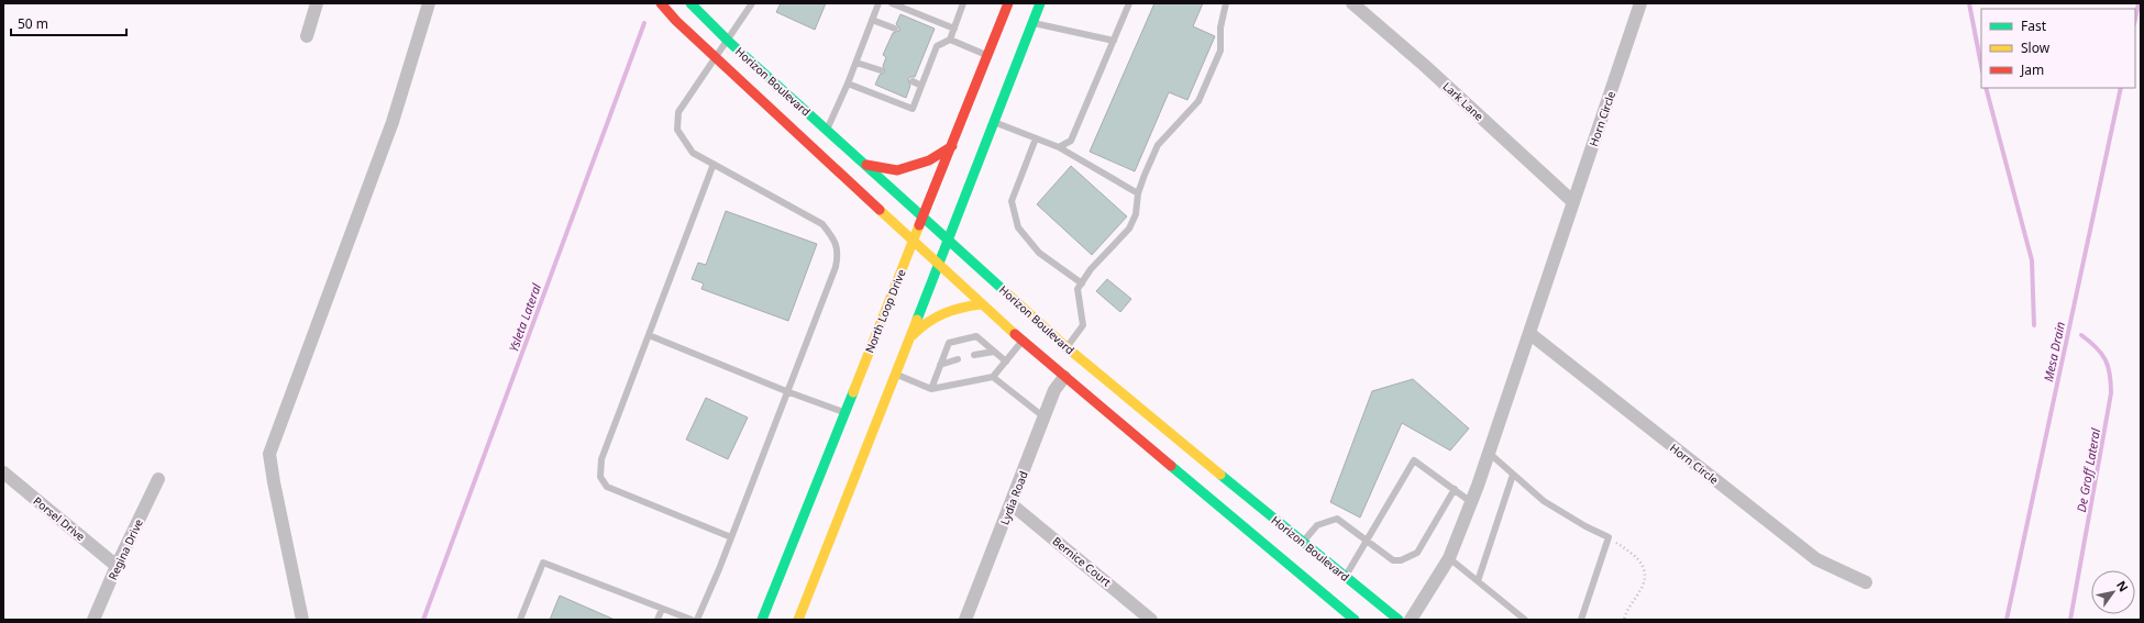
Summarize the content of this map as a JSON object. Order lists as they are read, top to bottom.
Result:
{
  "streets": {
    "main road": ["Horizon Boulevard", "North Loop Drive"],
    "street": [
      "Lark Lane",
      "Horn Circle",
      "Lydia Road",
      "Porsel Drive",
      "Regina Drive",
      "Bernice Court"
    ]
  },
  "crossings": [
    ["Horizon Boulevard", "North Loop Drive"],
    ["Horizon Boulevard", "Lydia Road"],
    ["Lark Lane", "Horn Circle"],
    ["Lydia Road", "Bernice Court"],
    ["Porsel Drive", "Regina Drive"]
  ],
  "water": ["Ysleta Lateral", "Mesa Drain", "De Groff Lateral"],
  "legend": ["Fast", "Slow", "Jam"],
  "scale_bar": "50 m",
  "north": "top right"
}
